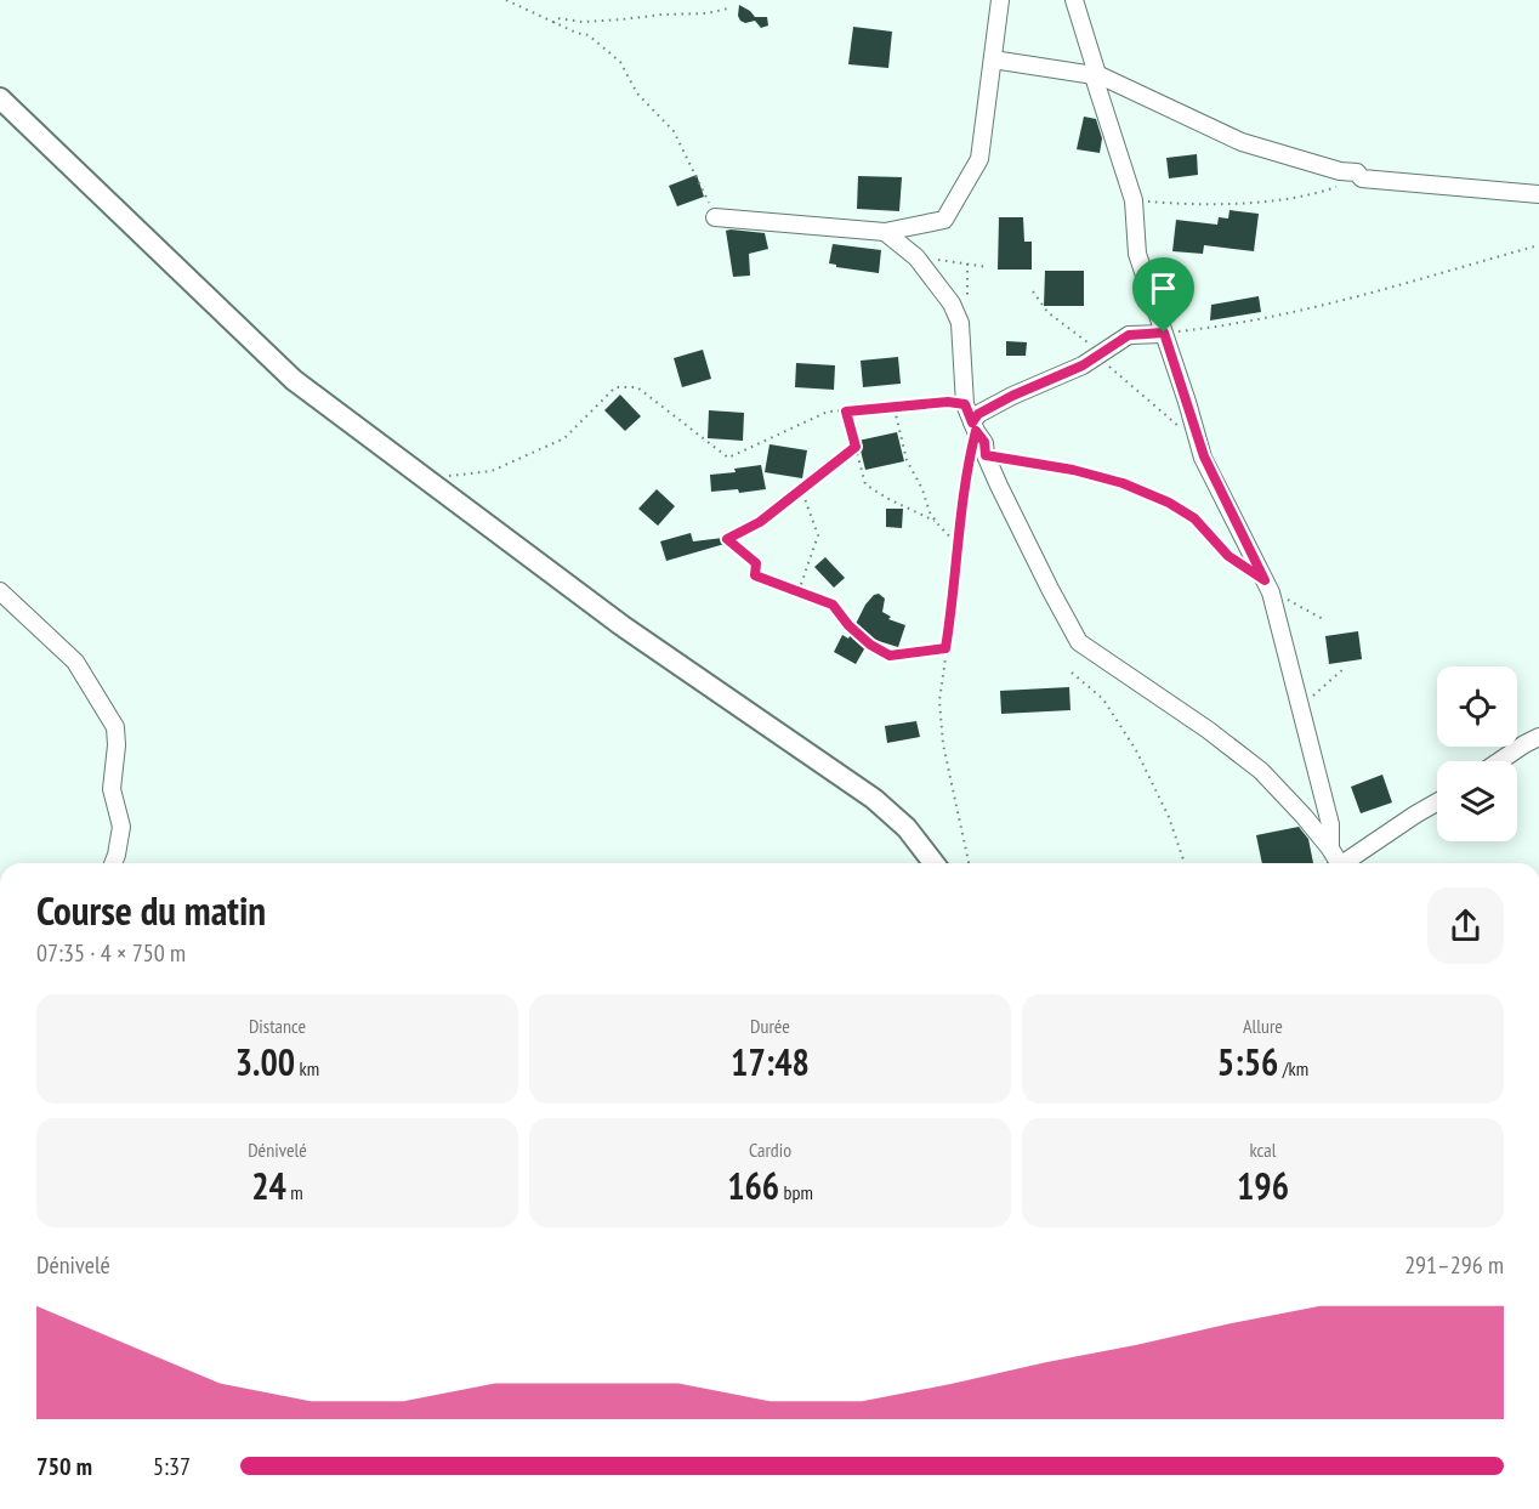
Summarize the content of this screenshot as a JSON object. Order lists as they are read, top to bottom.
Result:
{
  "page": {
    "heading": ["Course du matin", "07:35 · 4 × 750 m"],
    "stats": [
      ["Distance", "3.00 km"],
      ["Durée", "17:48"],
      ["Allure", "5:56 /km"],
      ["Dénivelé", "24 m"],
      ["Cardio", "166 bpm"],
      ["kcal", "196"]
    ],
    "chart": ["Dénivelé", "291–296 m"],
    "list": [
      {
        "name": "750 m",
        "note": "5:37"
      }
    ]
  }
}
